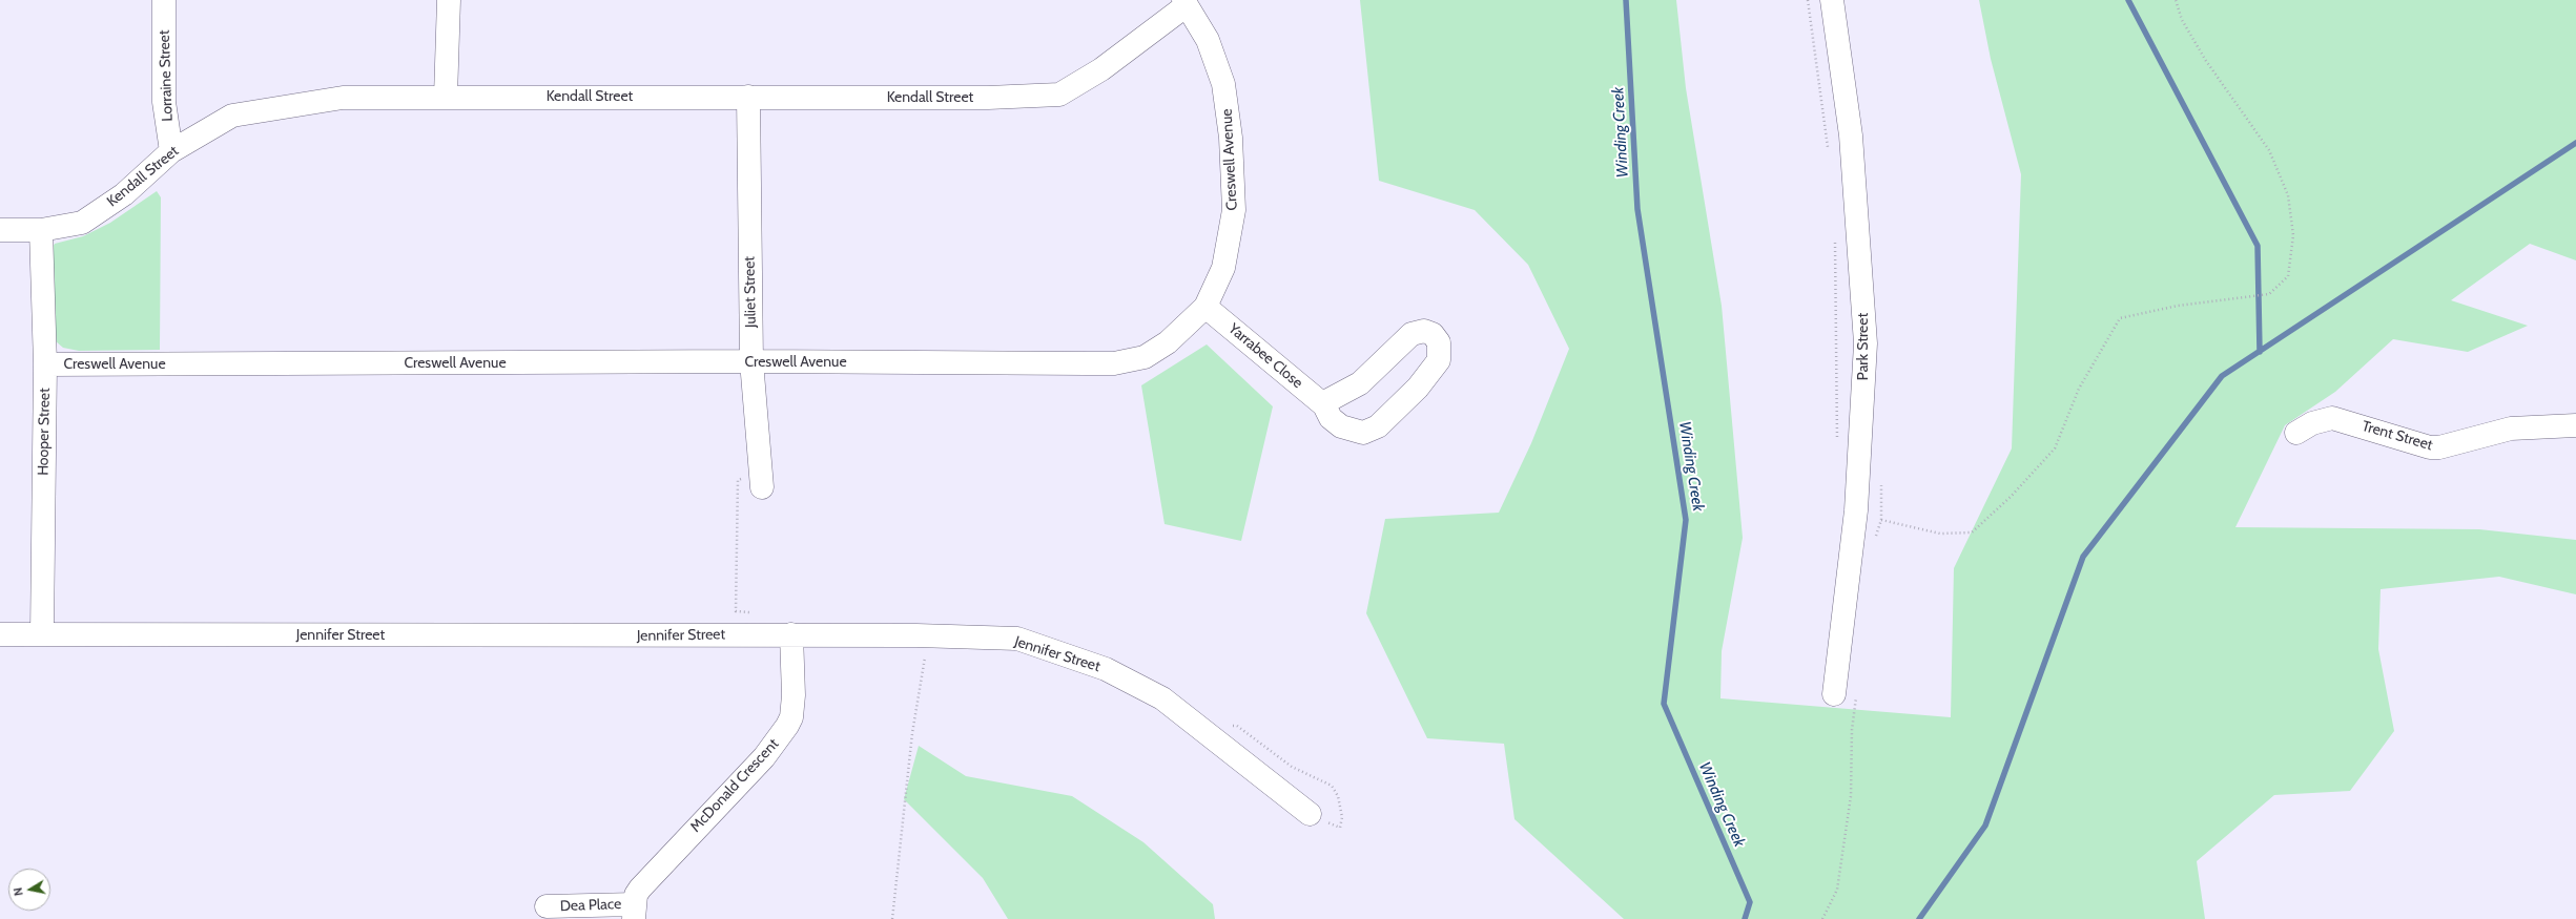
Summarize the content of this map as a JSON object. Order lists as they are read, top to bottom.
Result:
{
  "streets": {
    "street": [
      "Lorraine Street",
      "Kendall Street",
      "Creswell Avenue",
      "Juliet Street",
      "Park Street",
      "Yarrabee Close",
      "Hooper Street",
      "Trent Street",
      "Jennifer Street",
      "McDonald Crescent",
      "Dea Place"
    ]
  },
  "crossings": [
    ["Lorraine Street", "Kendall Street"],
    ["Kendall Street", "Creswell Avenue"],
    ["Kendall Street", "Juliet Street"],
    ["Kendall Street", "Hooper Street"],
    ["Creswell Avenue", "Juliet Street"],
    ["Creswell Avenue", "Yarrabee Close"],
    ["Creswell Avenue", "Hooper Street"],
    ["Hooper Street", "Jennifer Street"],
    ["Jennifer Street", "McDonald Crescent"],
    ["McDonald Crescent", "Dea Place"]
  ],
  "water": ["Winding Creek"],
  "north": "left"
}
